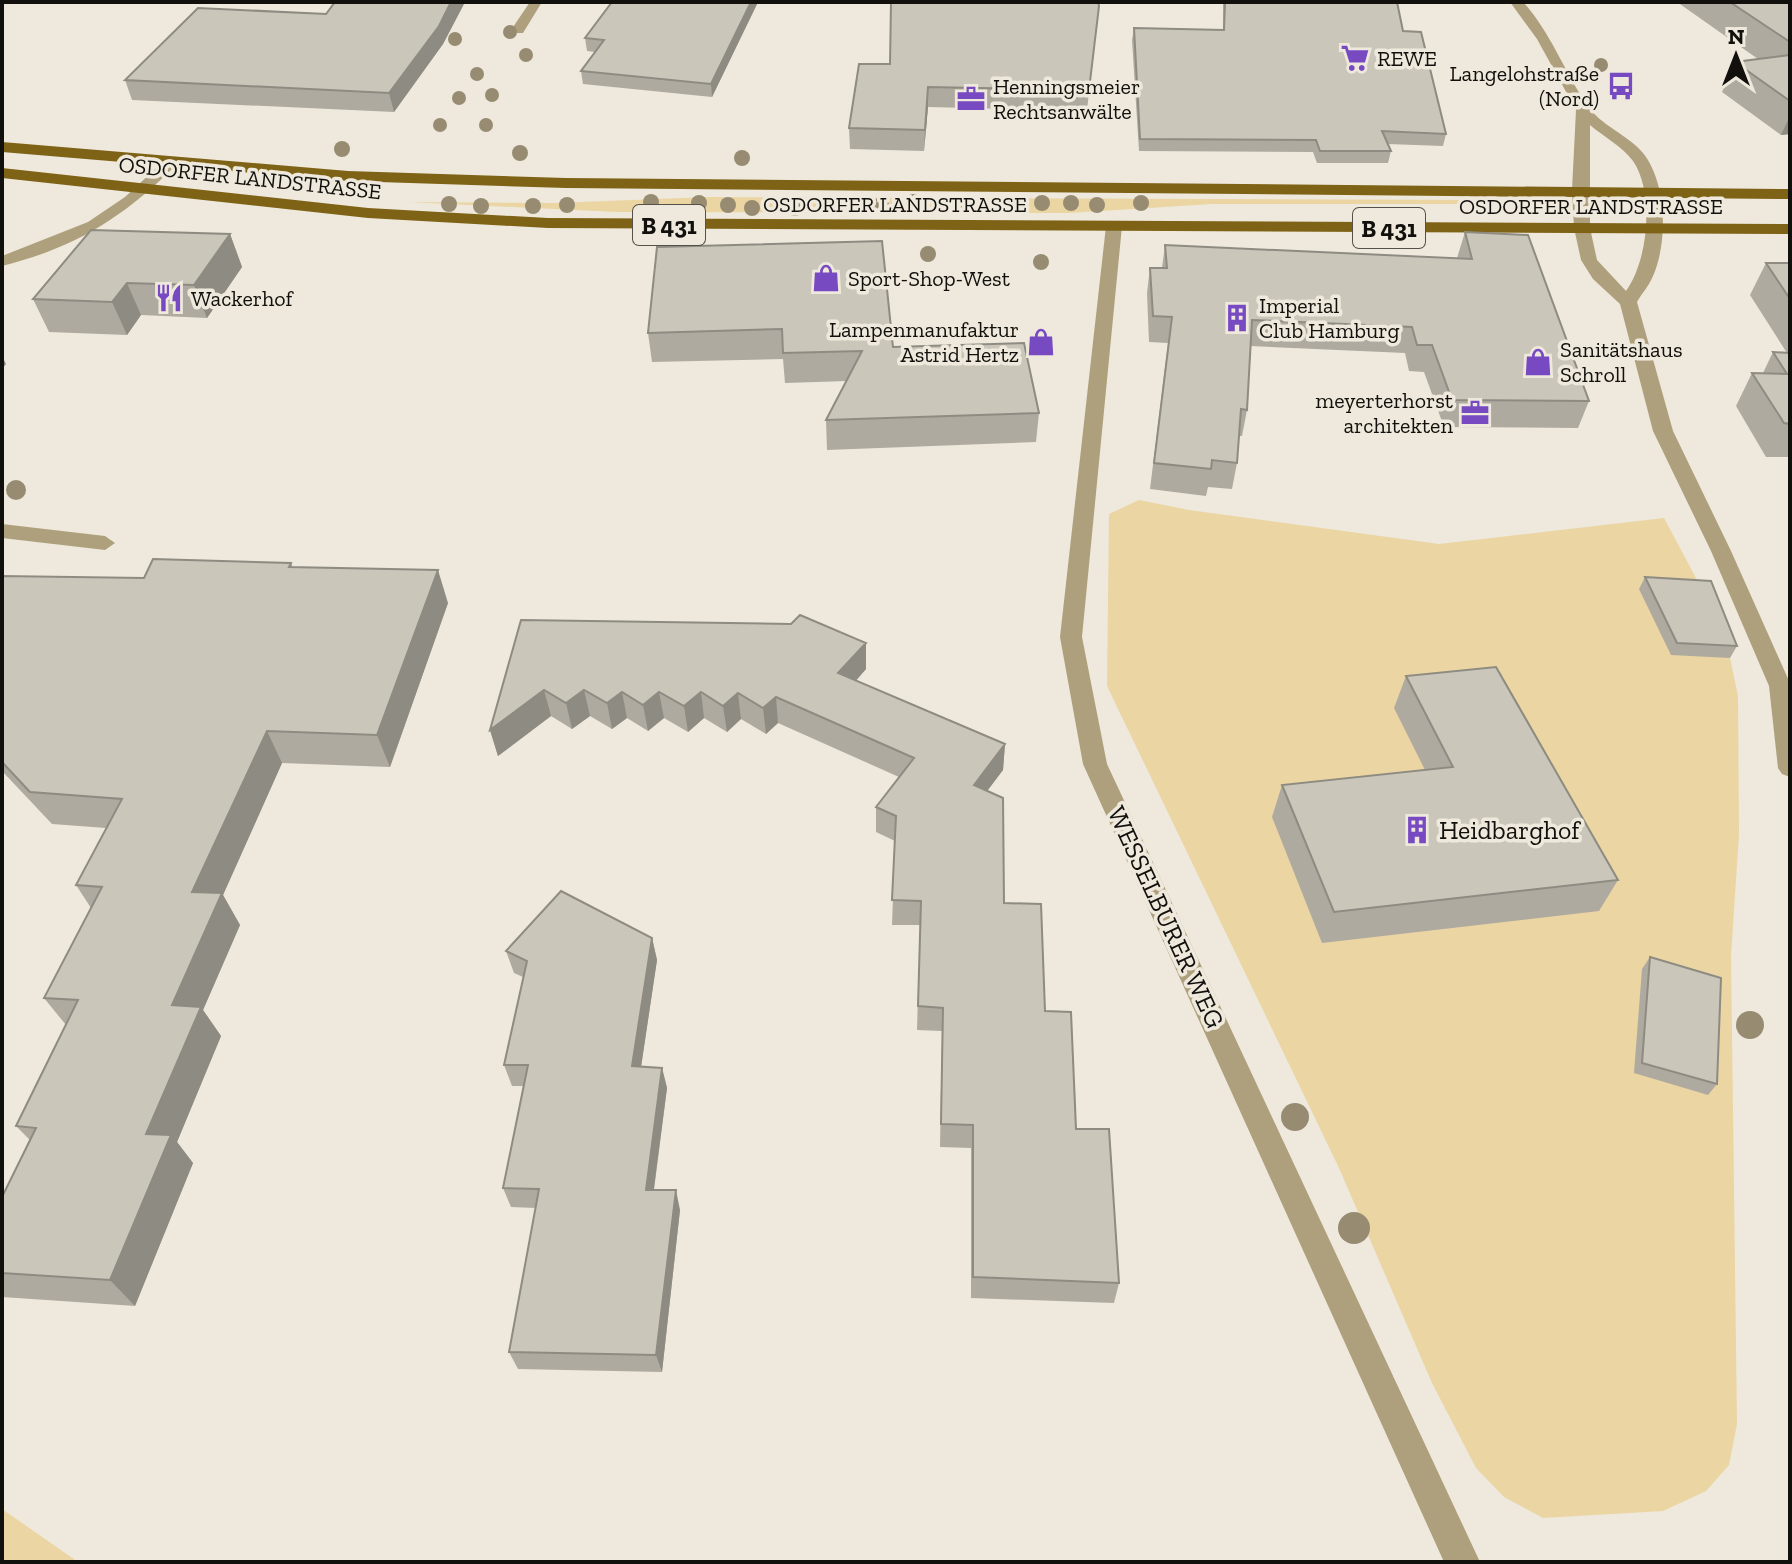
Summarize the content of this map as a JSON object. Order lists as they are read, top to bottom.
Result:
{
  "streets": {
    "main road": ["OSDORFER LANDSTRASSE", "B 431"],
    "street": ["WESSELBURER WEG"]
  },
  "crossings": [
    ["OSDORFER LANDSTRASSE", "WESSELBURER WEG"]
  ],
  "places": {
    "supermarket": ["REWE"],
    "bus stop": ["Langelohstraße (Nord)"],
    "office": ["Henningsmeier Rechtsanwälte", "meyerterhorst architekten"],
    "shop": ["Sport-Shop-West", "Lampenmanufaktur Astrid Hertz", "Sanitätshaus Schroll"],
    "restaurant": ["Wackerhof"],
    "building": ["Imperial Club Hamburg", "Heidbarghof"]
  },
  "north": "top"
}
